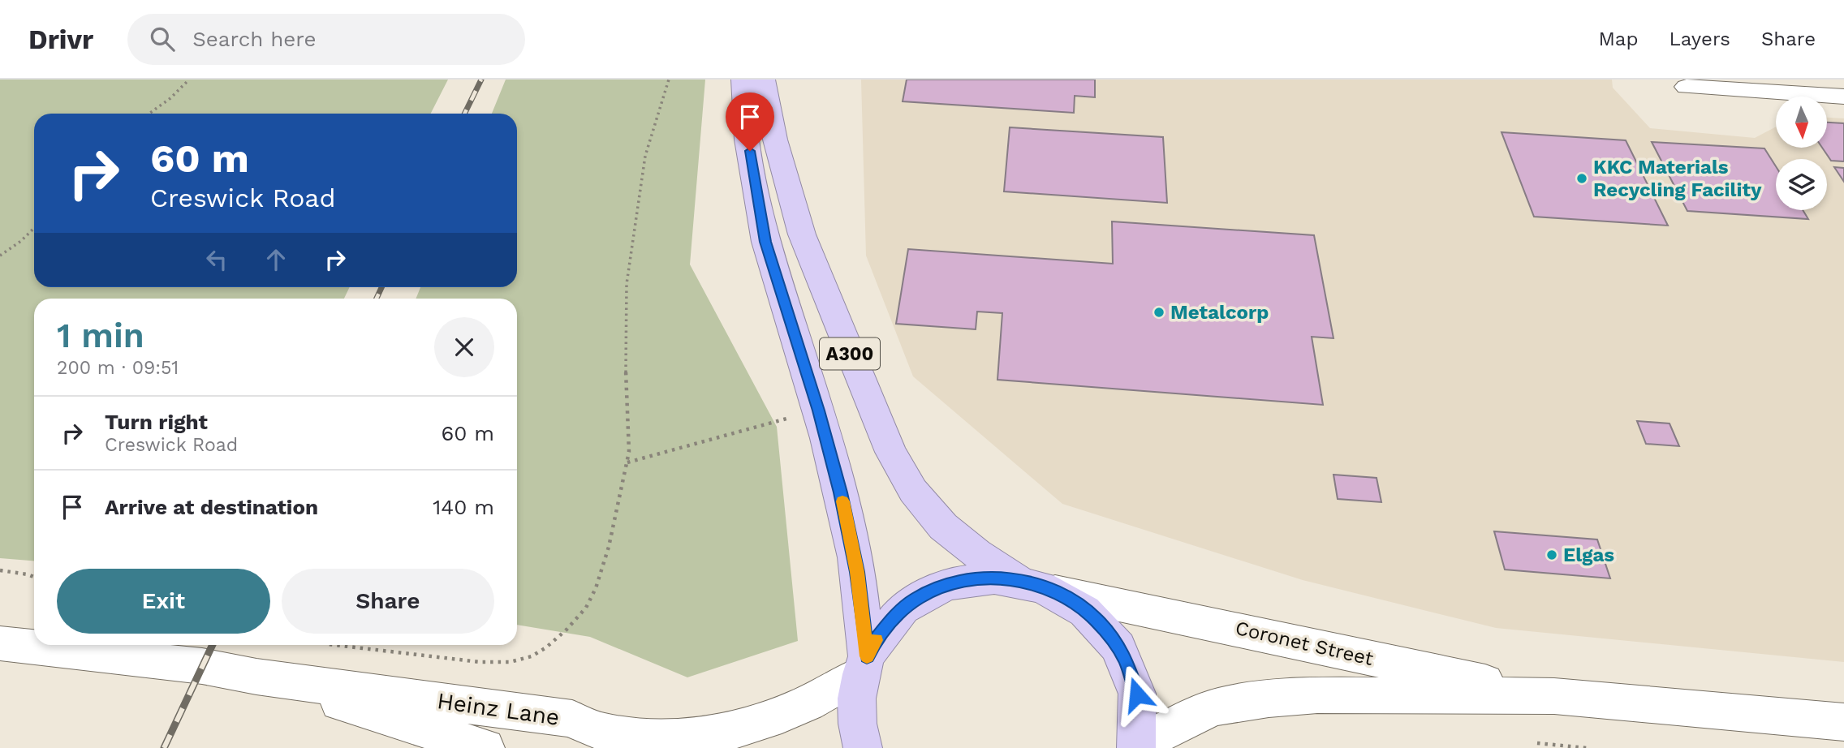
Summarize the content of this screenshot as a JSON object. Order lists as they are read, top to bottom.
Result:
{
  "streets": {
    "highway": ["A300"],
    "street": ["Coronet Street", "Heinz Lane"]
  },
  "crossings": [
    ["A300", "Coronet Street"],
    ["A300", "Heinz Lane"]
  ],
  "places": ["KKC Materials Recycling Facility", "Metalcorp", "Elgas"],
  "north": "bottom",
  "page": {
    "header": "Drivr",
    "search": "Search here",
    "nav": ["Map", "Layers", "Share"],
    "turn": ["60 m", "Creswick Road"],
    "heading": ["1 min", "200 m · 09:51"],
    "list": [
      {
        "name": "Turn right",
        "note": "Creswick Road",
        "value": "60 m"
      },
      {
        "name": "Arrive at destination",
        "value": "140 m"
      }
    ],
    "buttons": ["Exit", "Share"]
  }
}
